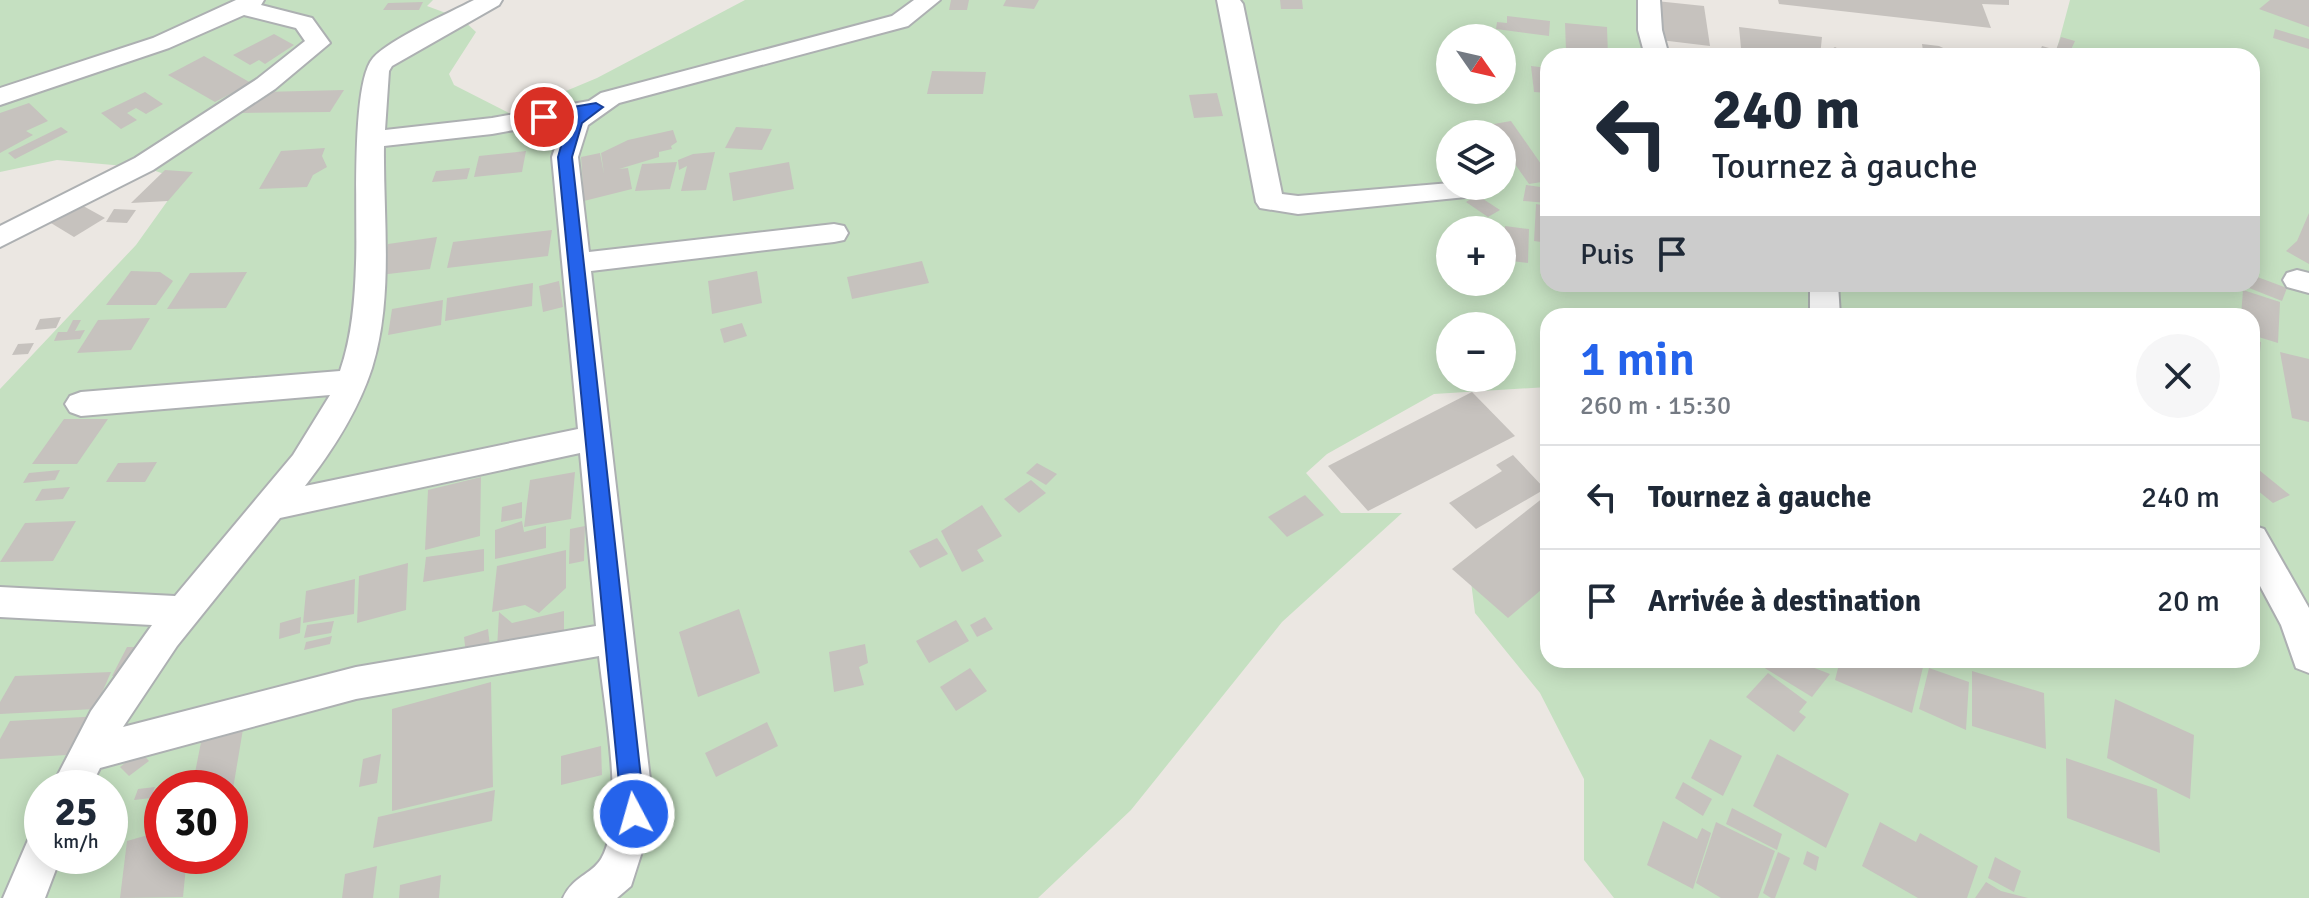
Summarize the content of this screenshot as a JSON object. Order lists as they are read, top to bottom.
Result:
{
  "north": "bottom right",
  "page": {
    "map_buttons": ["+", "−"],
    "turn": ["240 m", "Tournez à gauche"],
    "then": "Puis",
    "heading": ["1 min", "260 m · 15:30"],
    "list": [
      {
        "name": "Tournez à gauche",
        "value": "240 m"
      },
      {
        "name": "Arrivée à destination",
        "value": "20 m"
      }
    ],
    "speed": "25 km/h",
    "limit": "30"
  }
}
